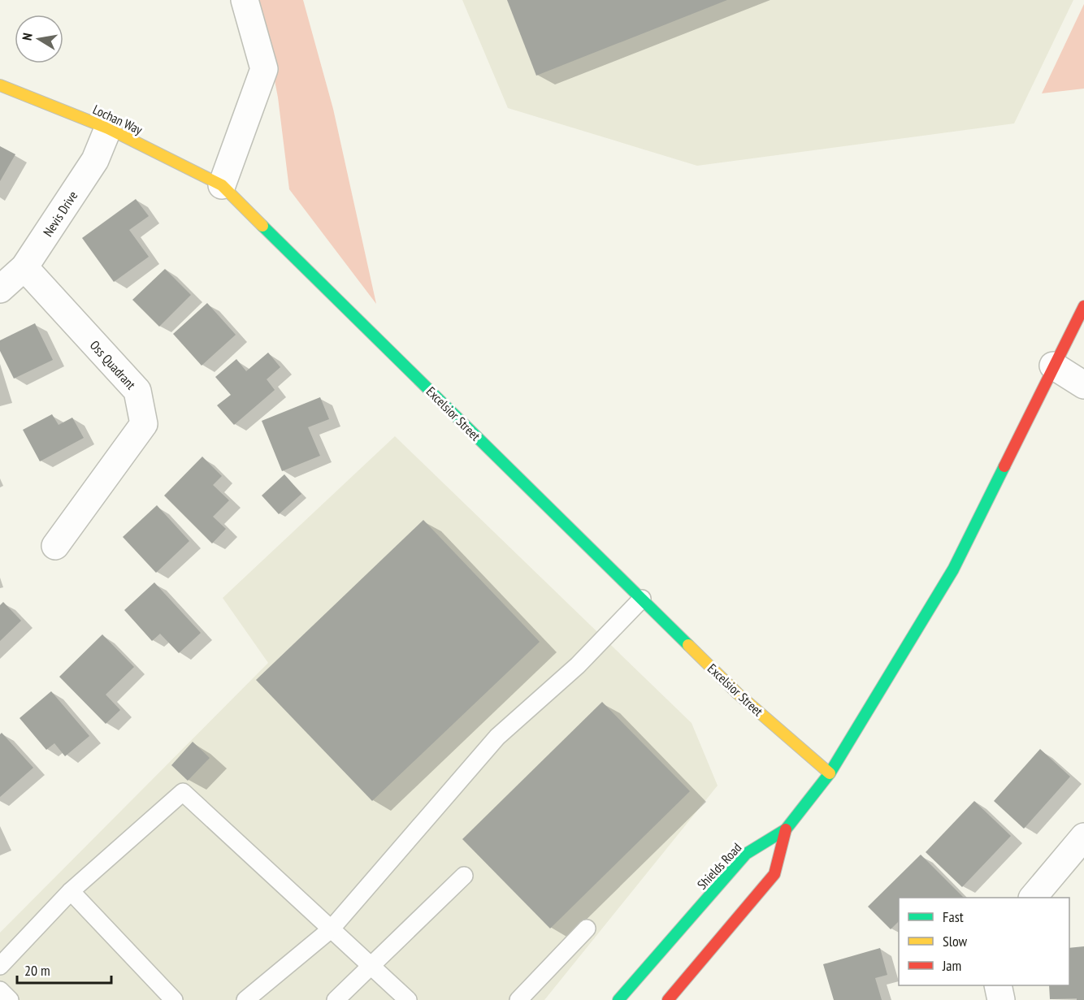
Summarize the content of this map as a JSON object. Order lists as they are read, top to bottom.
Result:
{
  "streets": {
    "street": [
      "Lochan Way",
      "Nevis Drive",
      "Oss Quadrant",
      "Excelsior Street",
      "Shields Road"
    ]
  },
  "crossings": [
    ["Lochan Way", "Nevis Drive"],
    ["Lochan Way", "Excelsior Street"],
    ["Nevis Drive", "Oss Quadrant"]
  ],
  "legend": ["Fast", "Slow", "Jam"],
  "scale_bar": "20 m",
  "north": "left"
}
